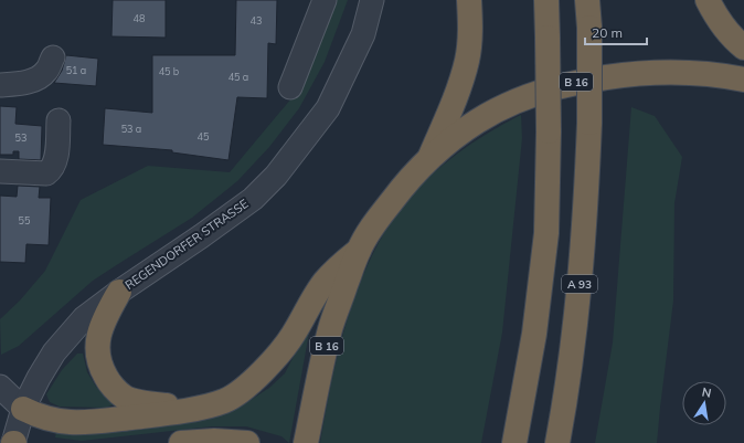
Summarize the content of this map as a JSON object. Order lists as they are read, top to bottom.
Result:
{
  "streets": {
    "highway": ["B 16", "A 93"],
    "street": ["REGENDORFER STRASSE"]
  },
  "crossings": [
    ["B 16", "REGENDORFER STRASSE"]
  ],
  "house_numbers": [
    "48",
    "43",
    "51 a",
    "45 b",
    "45 a",
    "53 a",
    "45",
    "53",
    "55"
  ],
  "scale_bar": "20 m",
  "north": "top"
}
